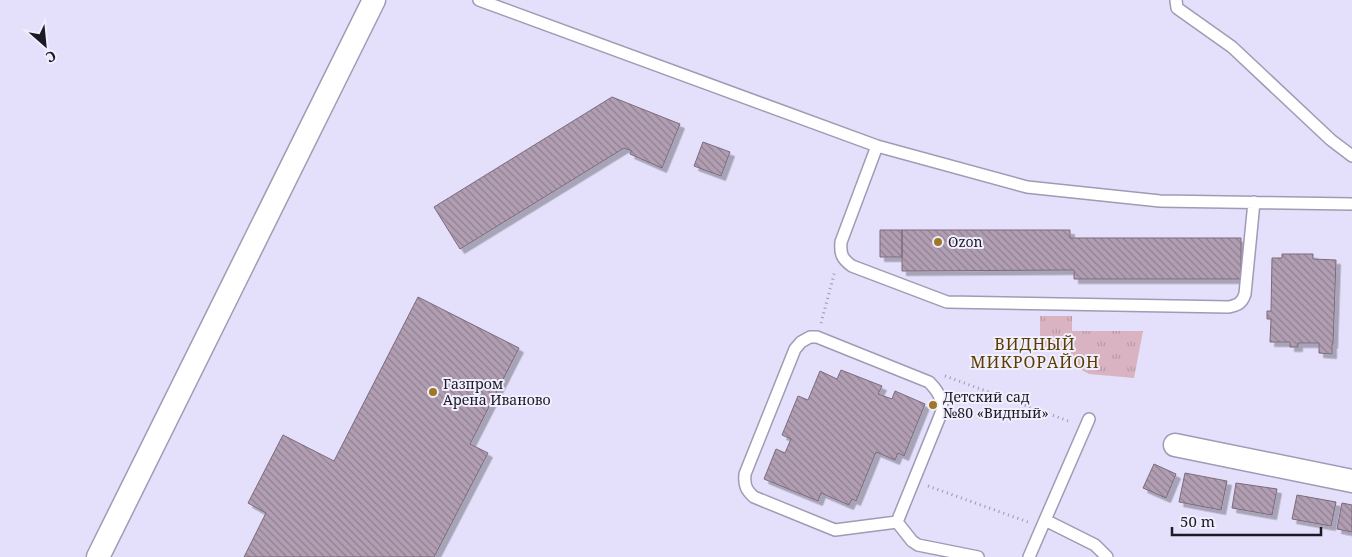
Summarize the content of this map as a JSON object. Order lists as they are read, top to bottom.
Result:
{
  "districts": ["ВИДНЫЙ МИКРОРАЙОН"],
  "places": ["Ozon", "Газпром Арена Иваново", "Детский сад №80 «Видный»"],
  "scale_bar": "50 m",
  "north": "bottom right"
}
